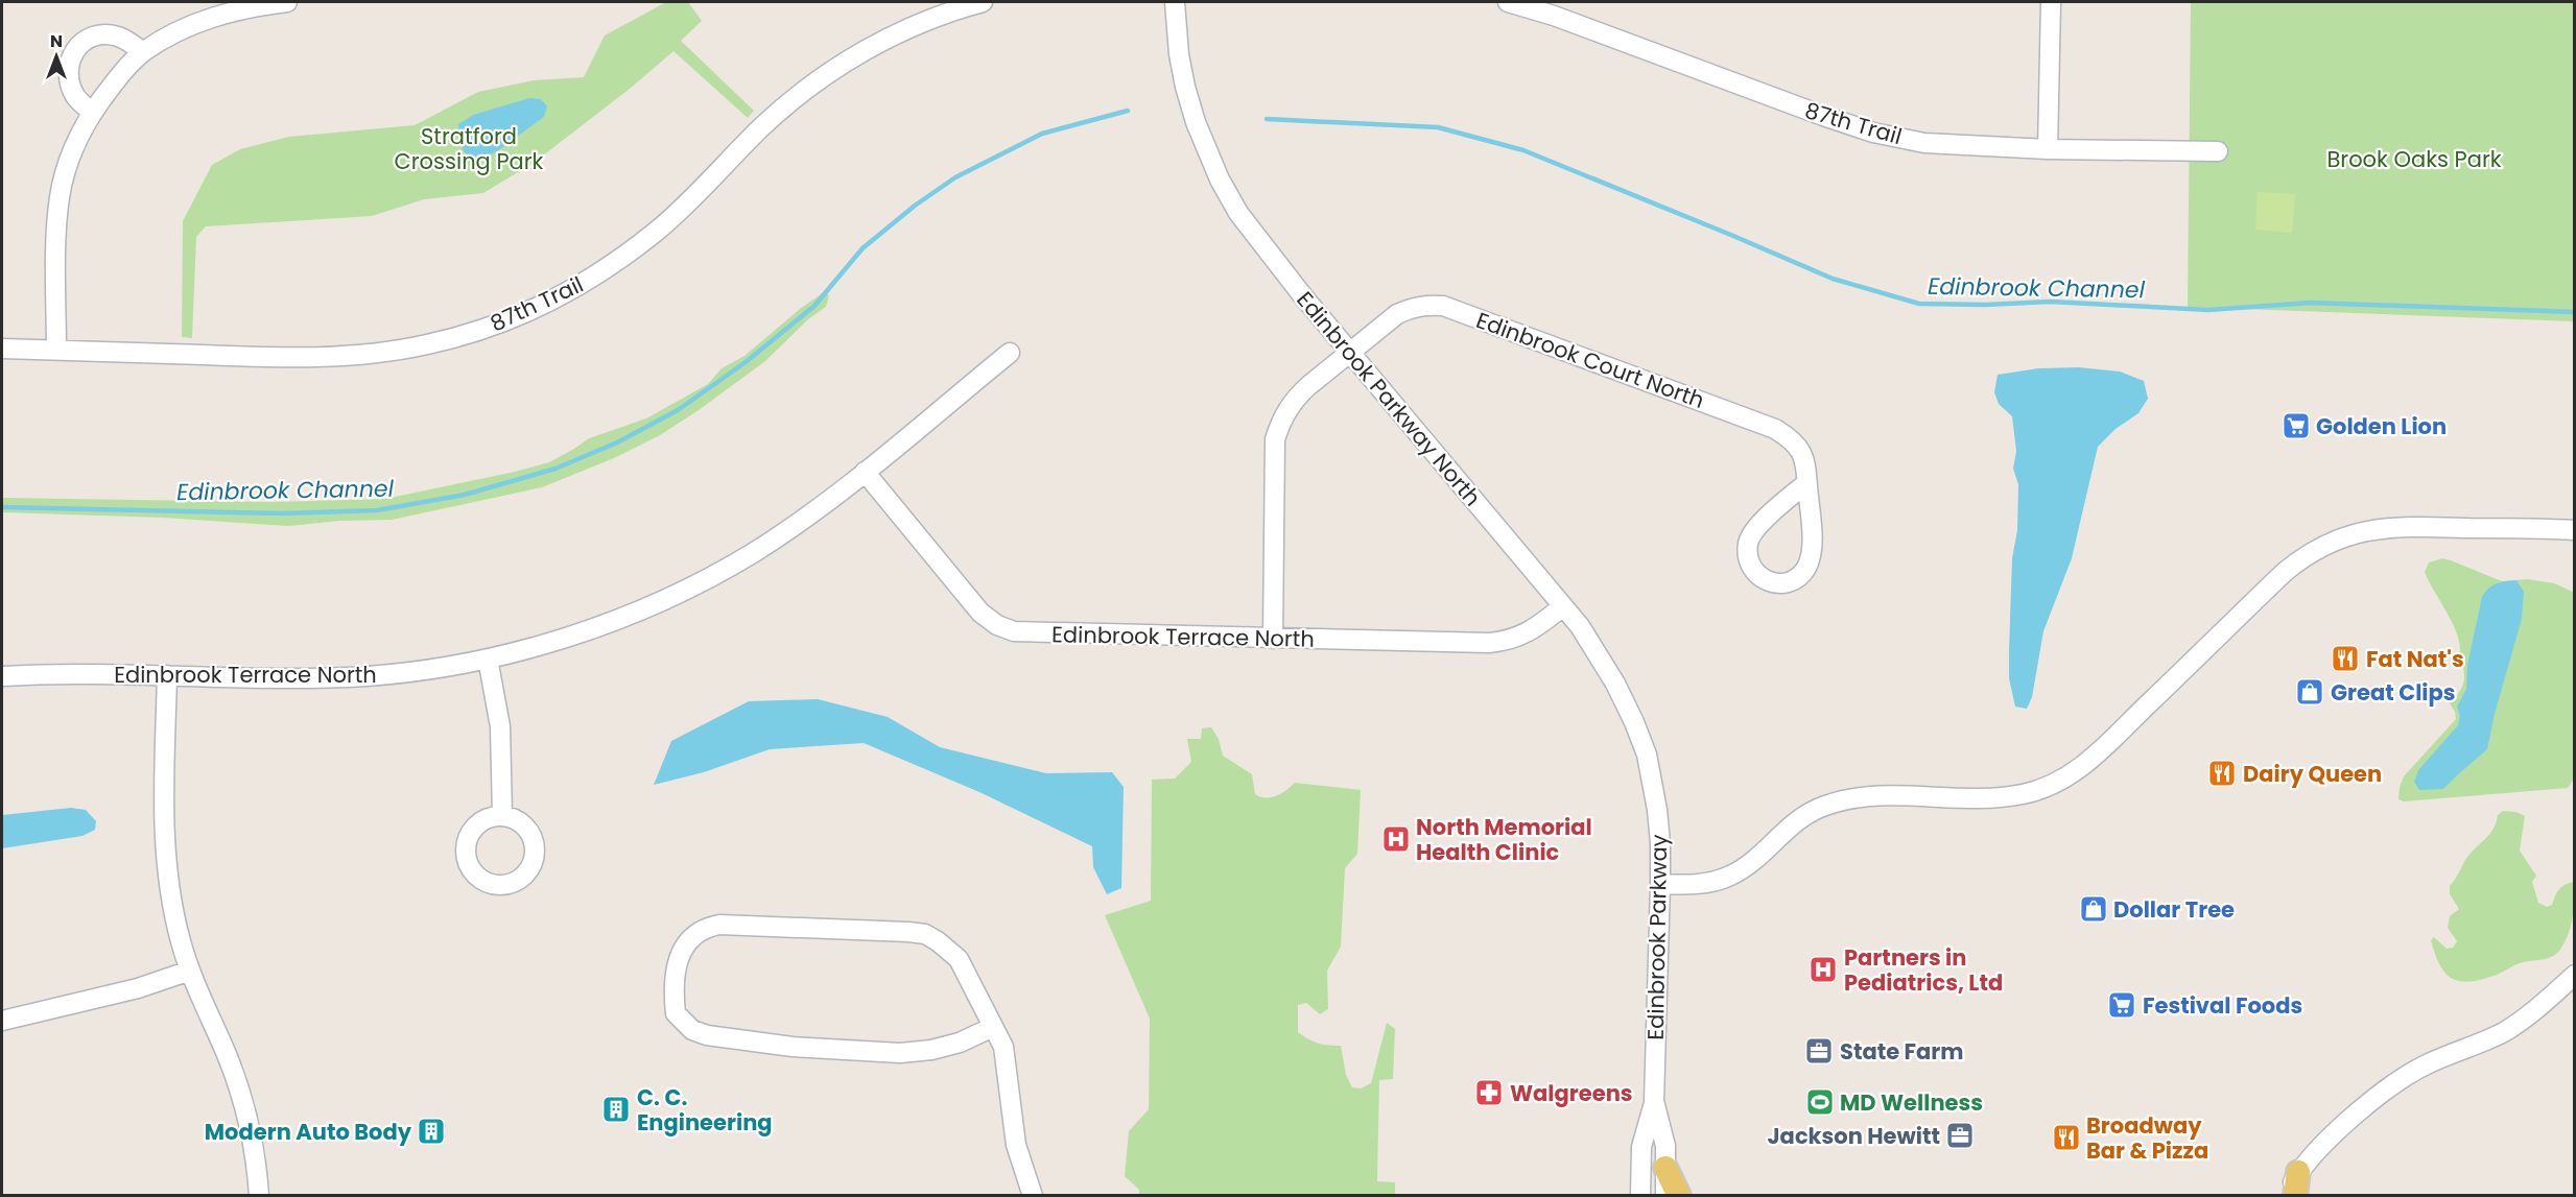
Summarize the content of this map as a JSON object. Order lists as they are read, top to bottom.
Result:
{
  "streets": {
    "street": [
      "87th Trail",
      "Edinbrook Court North",
      "Edinbrook Parkway North",
      "Edinbrook Terrace North",
      "Edinbrook Parkway"
    ]
  },
  "crossings": [
    ["Edinbrook Court North", "Edinbrook Parkway North"],
    ["Edinbrook Court North", "Edinbrook Terrace North"],
    ["Edinbrook Parkway North", "Edinbrook Terrace North"],
    ["Edinbrook Parkway North", "Edinbrook Parkway"]
  ],
  "water": ["Edinbrook Channel"],
  "parks": ["Stratford Crossing Park", "Brook Oaks Park"],
  "places": {
    "supermarket": ["Golden Lion", "Festival Foods"],
    "restaurant": ["Fat Nat's", "Dairy Queen", "Broadway Bar & Pizza"],
    "shop": ["Great Clips", "Dollar Tree"],
    "hospital": ["North Memorial Health Clinic", "Partners in Pediatrics, Ltd"],
    "office": ["State Farm", "Jackson Hewitt"],
    "pharmacy": ["Walgreens"],
    "sports": ["MD Wellness"],
    "building": ["C. C. Engineering", "Modern Auto Body"]
  },
  "north": "top"
}
